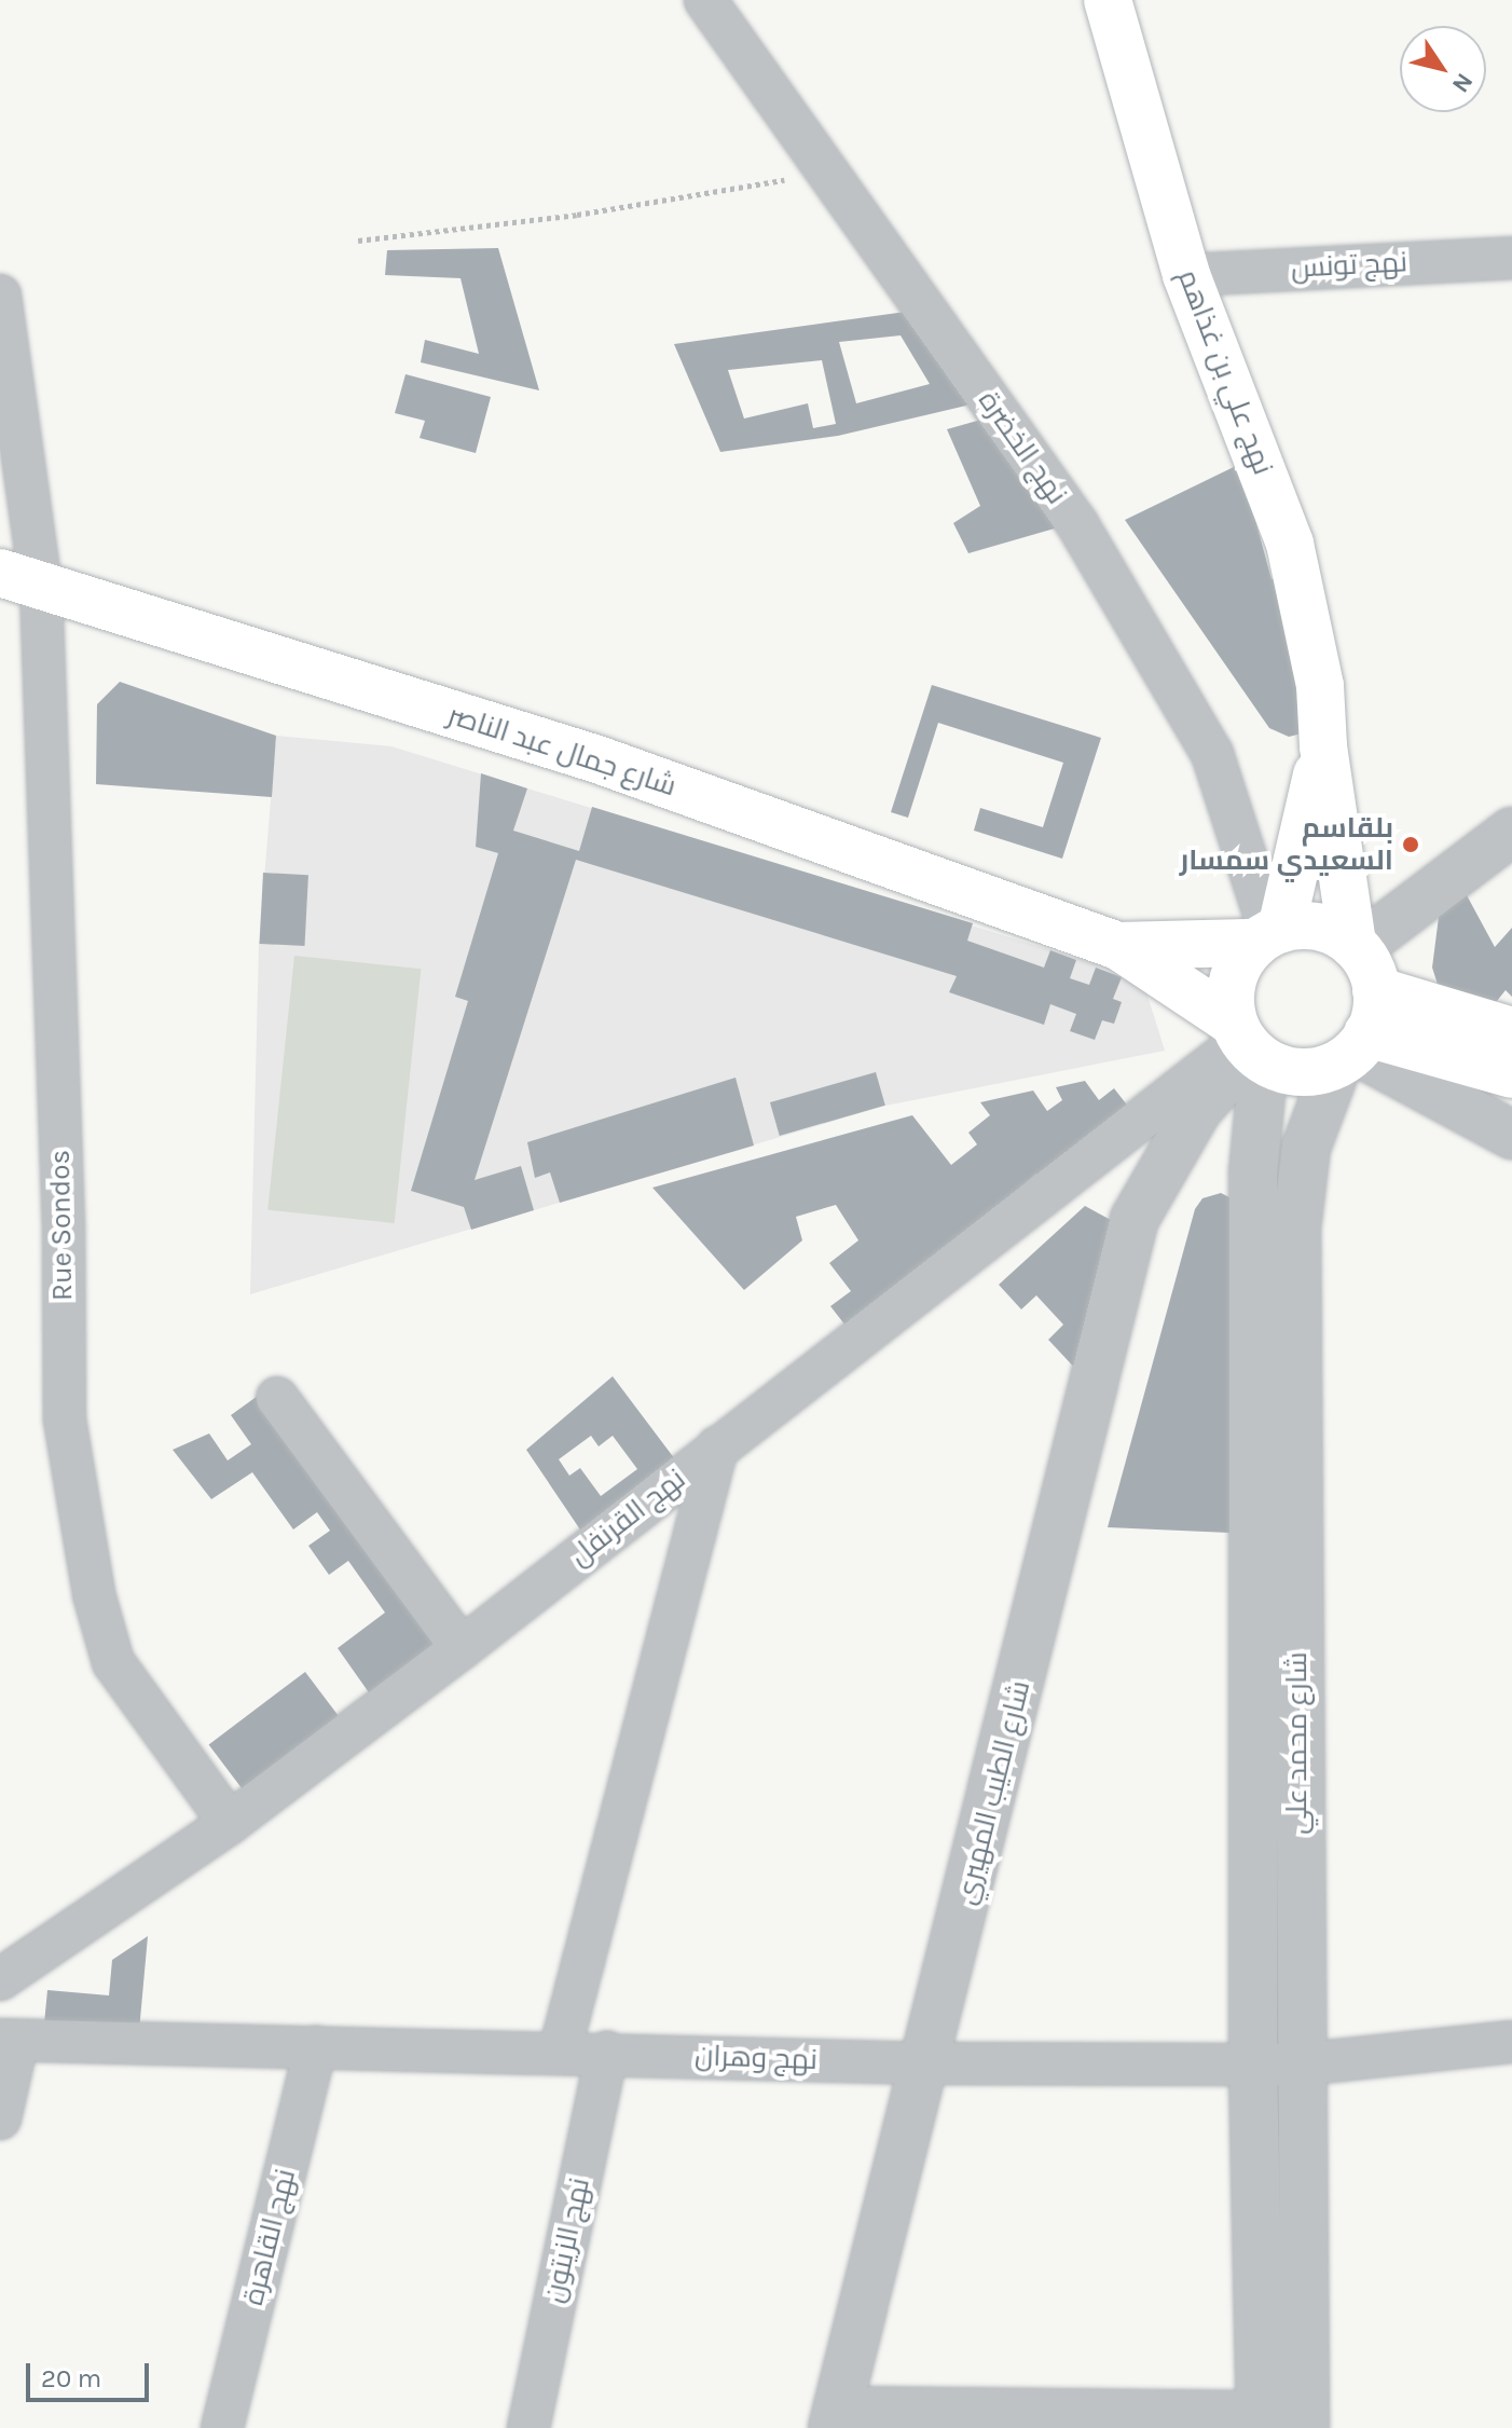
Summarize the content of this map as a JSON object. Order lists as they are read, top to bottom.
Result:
{
  "streets": {
    "main road": ["نهج علي بن غذاهم", "شارع جمال عبد الناصر"],
    "street": [
      "نهج تونس",
      "نهج الخضرة",
      "Rue Sondos",
      "نهج القرنفل",
      "شارع محمد علي",
      "شارع الطيب المهيري",
      "نهج وهران",
      "نهج القاهرة",
      "نهج الزيتون"
    ]
  },
  "crossings": [
    ["نهج تونس", "نهج علي بن غذاهم"],
    ["نهج علي بن غذاهم", "نهج الخضرة"],
    ["نهج علي بن غذاهم", "شارع جمال عبد الناصر"],
    ["نهج علي بن غذاهم", "نهج القرنفل"],
    ["نهج علي بن غذاهم", "شارع محمد علي"],
    ["نهج علي بن غذاهم", "شارع الطيب المهيري"],
    ["نهج الخضرة", "شارع جمال عبد الناصر"],
    ["نهج الخضرة", "نهج القرنفل"],
    ["نهج الخضرة", "شارع محمد علي"],
    ["نهج الخضرة", "شارع الطيب المهيري"],
    ["شارع جمال عبد الناصر", "Rue Sondos"],
    ["شارع جمال عبد الناصر", "نهج القرنفل"],
    ["شارع جمال عبد الناصر", "شارع محمد علي"],
    ["شارع جمال عبد الناصر", "شارع الطيب المهيري"],
    ["Rue Sondos", "نهج القرنفل"],
    ["نهج القرنفل", "شارع محمد علي"],
    ["نهج القرنفل", "شارع الطيب المهيري"],
    ["شارع محمد علي", "شارع الطيب المهيري"],
    ["شارع محمد علي", "نهج وهران"],
    ["شارع الطيب المهيري", "نهج وهران"],
    ["نهج وهران", "نهج القاهرة"],
    ["نهج وهران", "نهج الزيتون"]
  ],
  "places": ["بلقاسم السعيدي سمسار"],
  "scale_bar": "20 m",
  "north": "bottom right"
}
